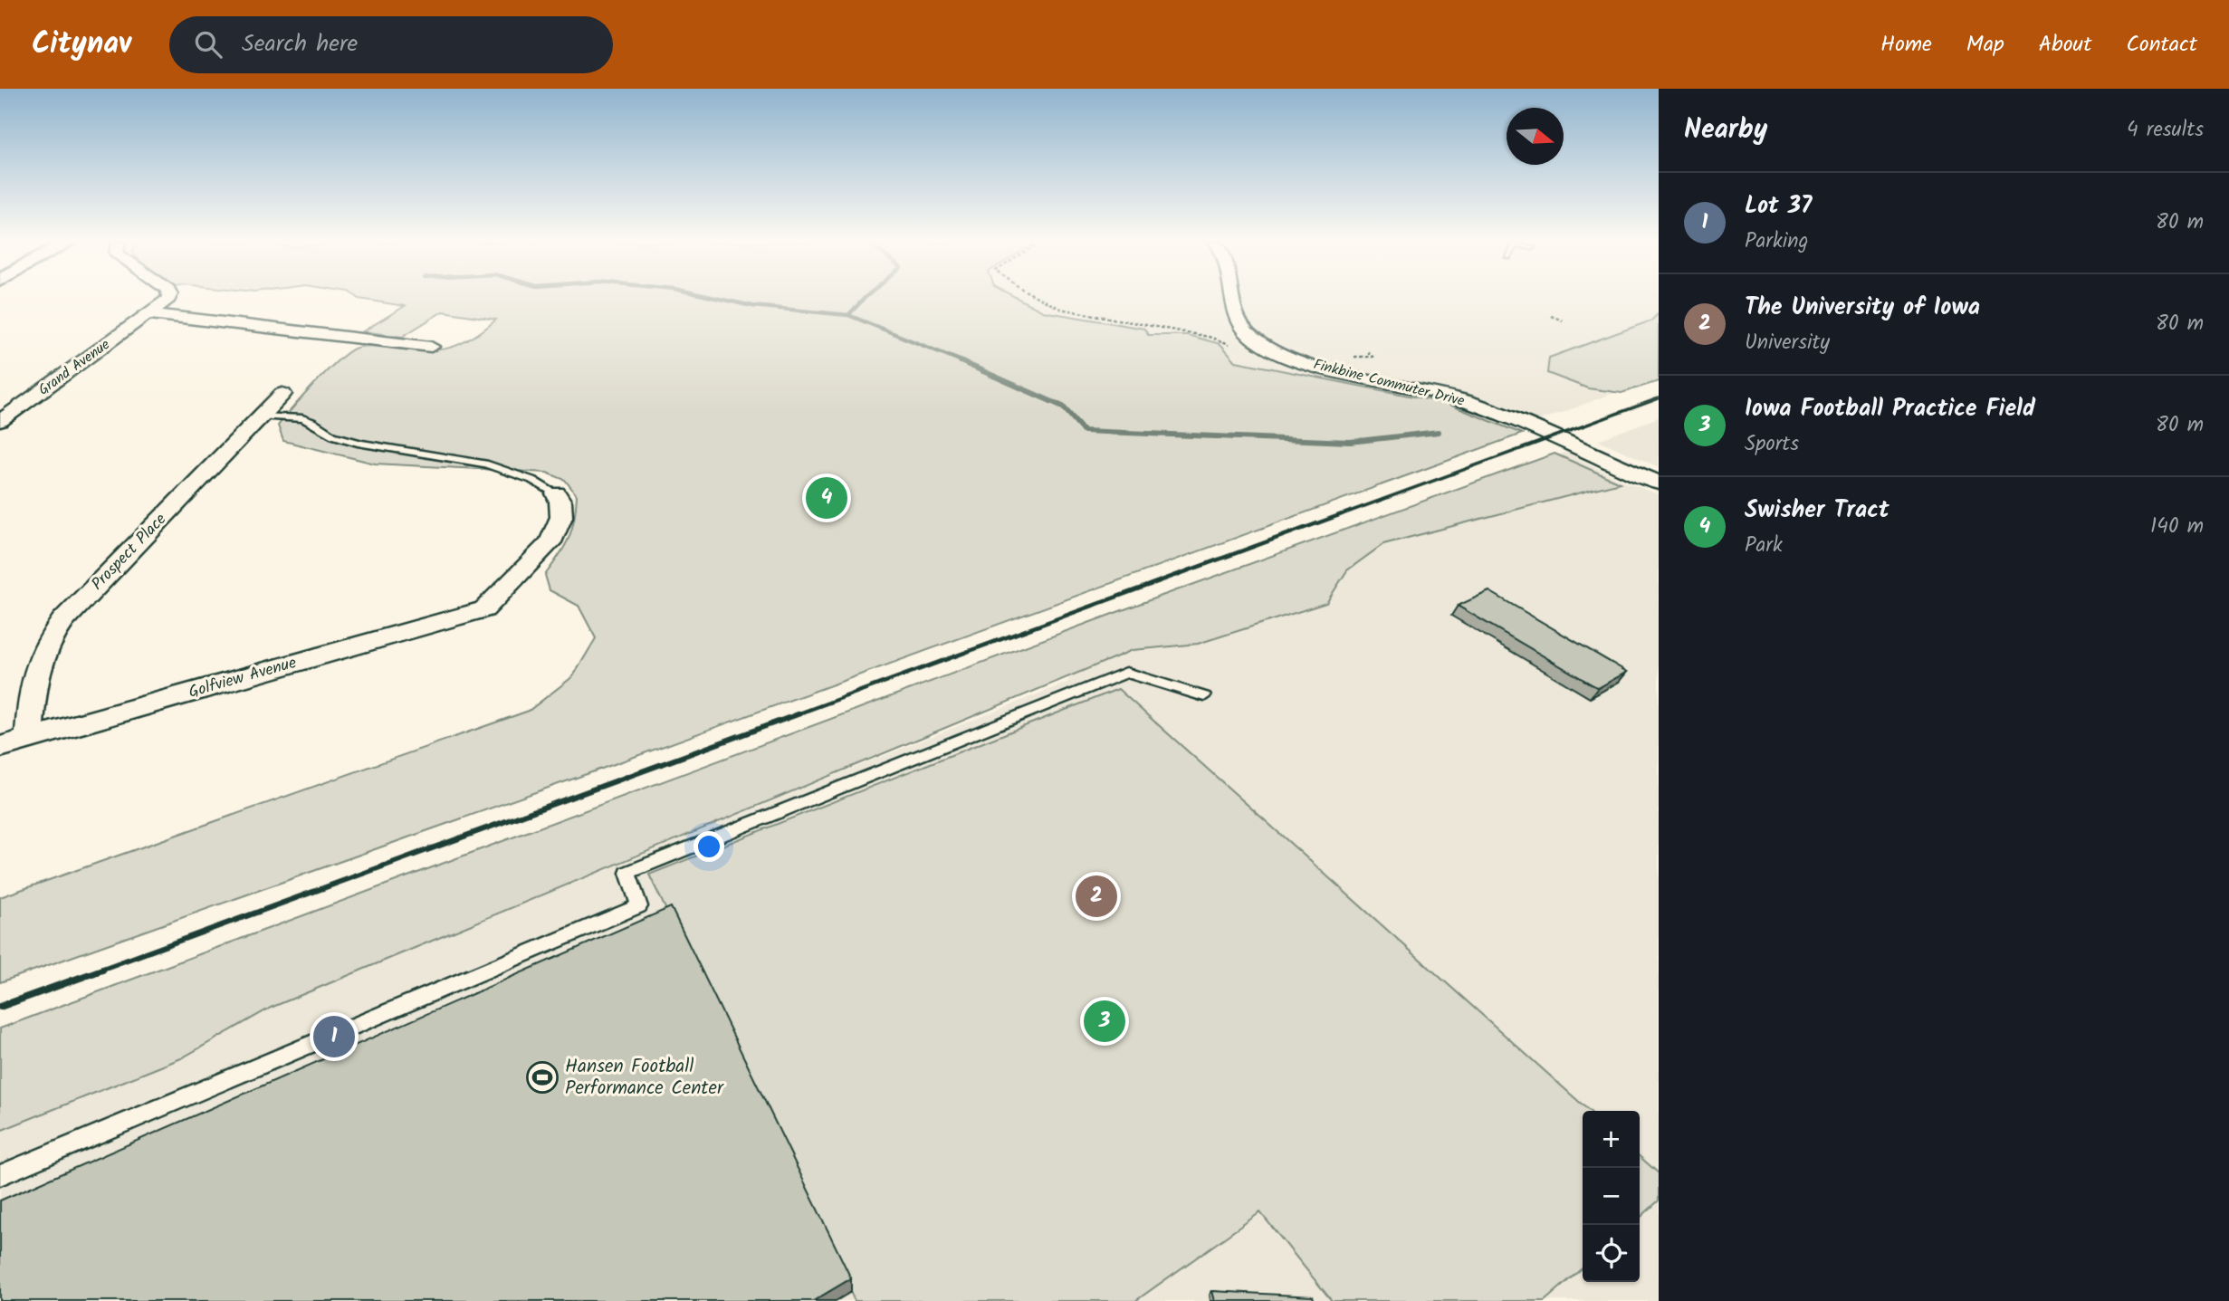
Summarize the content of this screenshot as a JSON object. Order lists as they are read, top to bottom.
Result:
{
  "streets": {
    "street": [
      "Grand Avenue",
      "Finkbine Commuter Drive",
      "Prospect Place",
      "Golfview Avenue"
    ]
  },
  "crossings": [
    ["Prospect Place", "Golfview Avenue"]
  ],
  "places": {
    "sports": ["Hansen Football Performance Center"]
  },
  "north": "right",
  "page": {
    "header": "Citynav",
    "search": "Search here",
    "nav": [
      "Home",
      "Map",
      "About",
      "Contact"
    ],
    "heading": ["Nearby", "4 results"],
    "list": [
      {
        "mark": "1",
        "name": "Lot 37",
        "note": "Parking",
        "value": "80 m"
      },
      {
        "mark": "2",
        "name": "The University of Iowa",
        "note": "University",
        "value": "80 m"
      },
      {
        "mark": "3",
        "name": "Iowa Football Practice Field",
        "note": "Sports",
        "value": "80 m"
      },
      {
        "mark": "4",
        "name": "Swisher Tract",
        "note": "Park",
        "value": "140 m"
      }
    ],
    "pins": [
      "4",
      "2",
      "3",
      "1"
    ],
    "map_buttons": ["+", "−"]
  }
}
